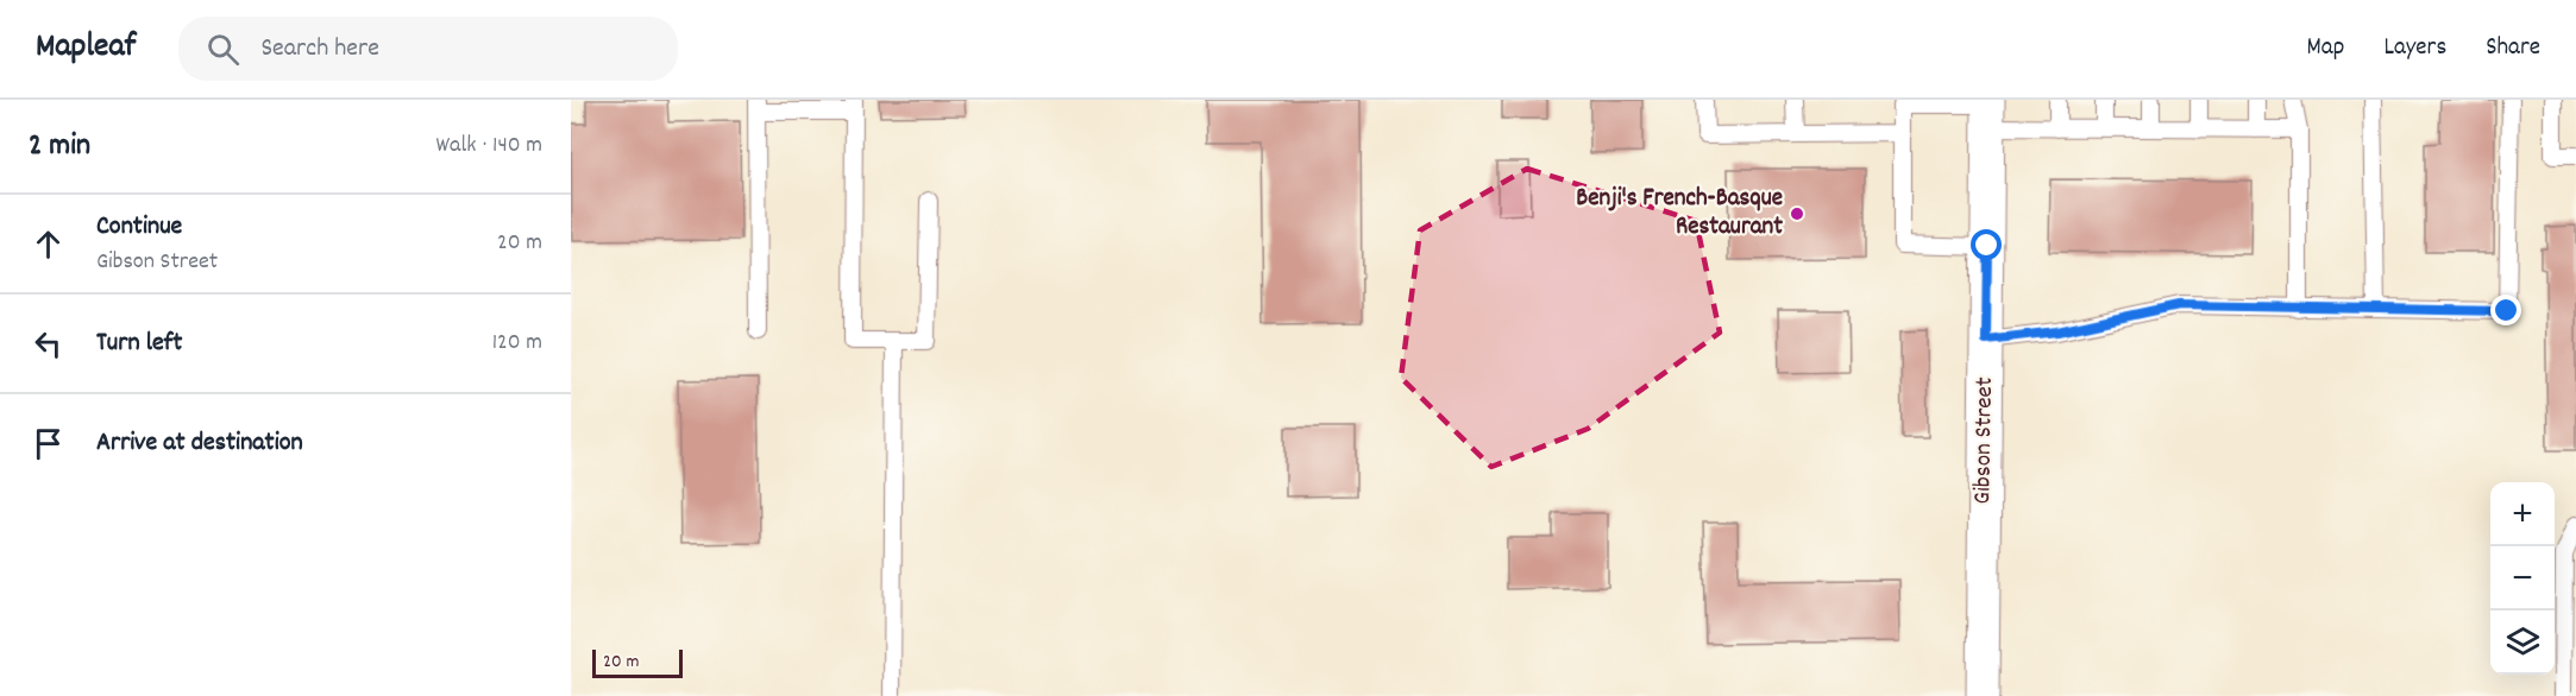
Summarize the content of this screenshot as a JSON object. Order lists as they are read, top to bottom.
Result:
{
  "streets": {
    "street": ["Gibson Street"]
  },
  "places": ["Benji's French-Basque Restaurant"],
  "scale_bar": "20 m",
  "page": {
    "header": "Mapleaf",
    "search": "Search here",
    "nav": ["Map", "Layers", "Share"],
    "heading": ["2 min", "Walk · 140 m"],
    "list": [
      ["Continue", "Gibson Street", "20 m"],
      ["Turn left", "120 m"],
      "Arrive at destination"
    ],
    "map_buttons": ["+", "−"],
    "scale": "20 m"
  }
}
